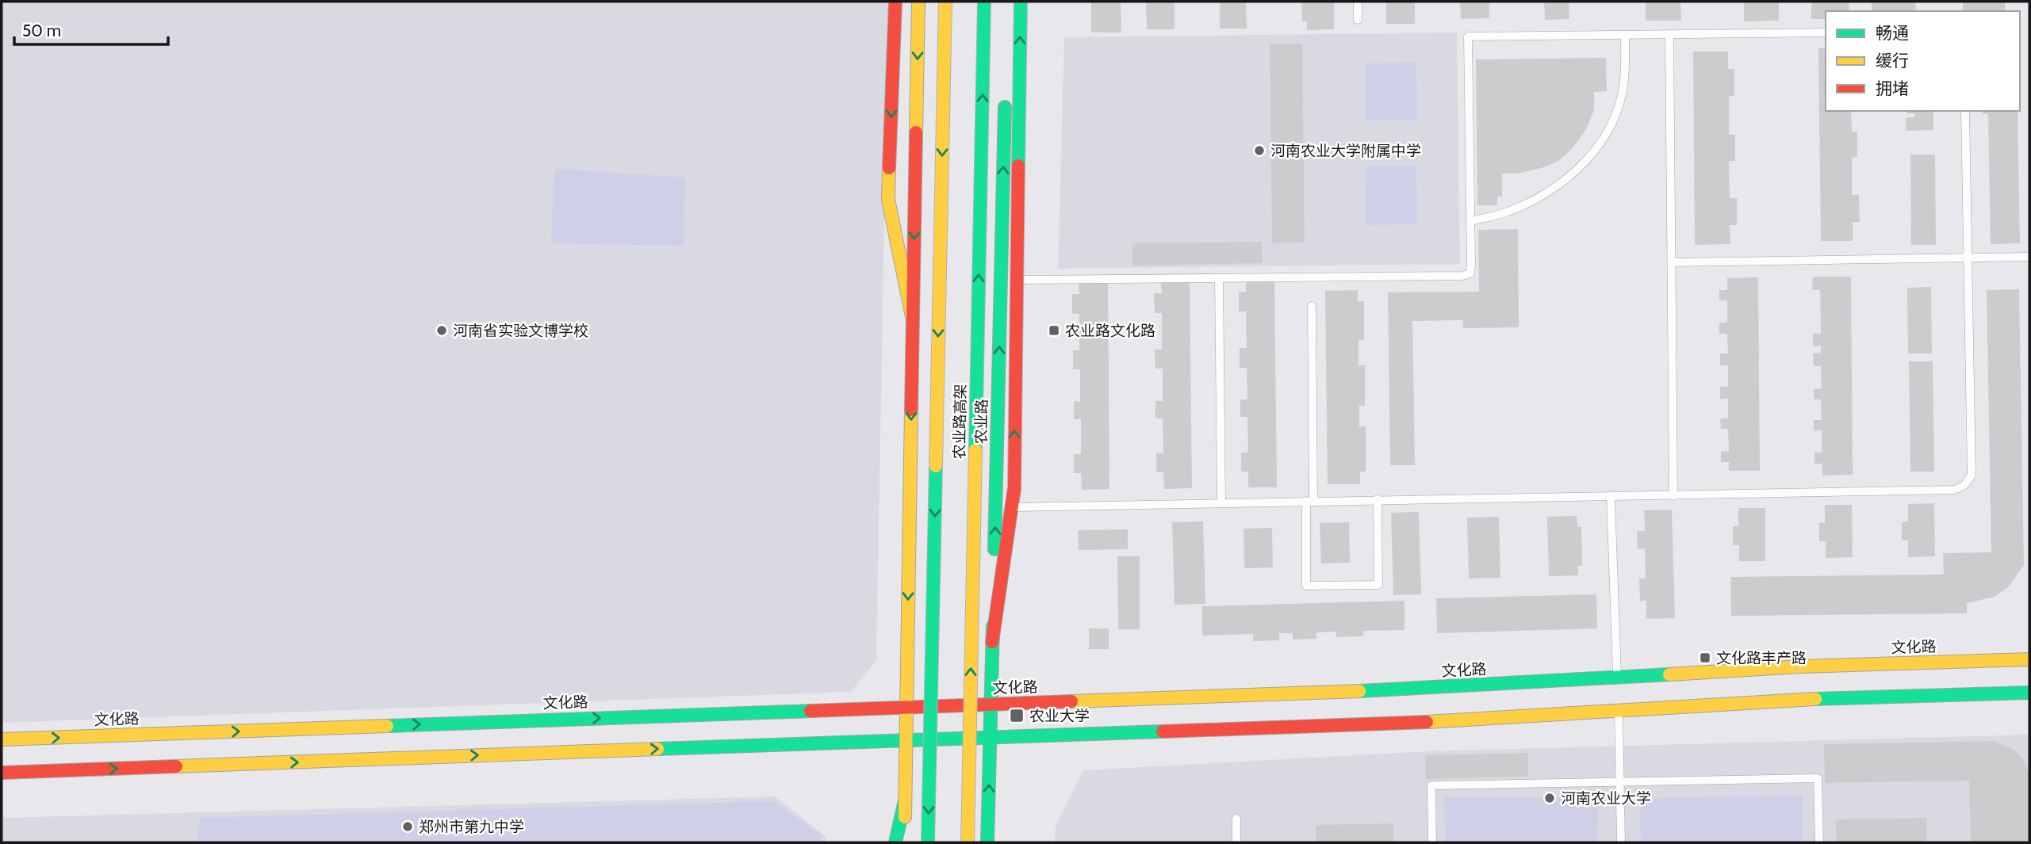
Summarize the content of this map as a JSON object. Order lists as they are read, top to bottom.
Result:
{
  "streets": {
    "main road": ["农业路高架", "农业路", "文化路"]
  },
  "crossings": [
    ["农业路", "文化路"]
  ],
  "places": {
    "other": [
      "河南农业大学附属中学",
      "河南省实验文博学校",
      "河南农业大学",
      "郑州市第九中学"
    ],
    "transit": ["农业路文化路", "文化路丰产路", "农业大学"]
  },
  "legend": ["畅通", "缓行", "拥堵"],
  "scale_bar": "50 m"
}
